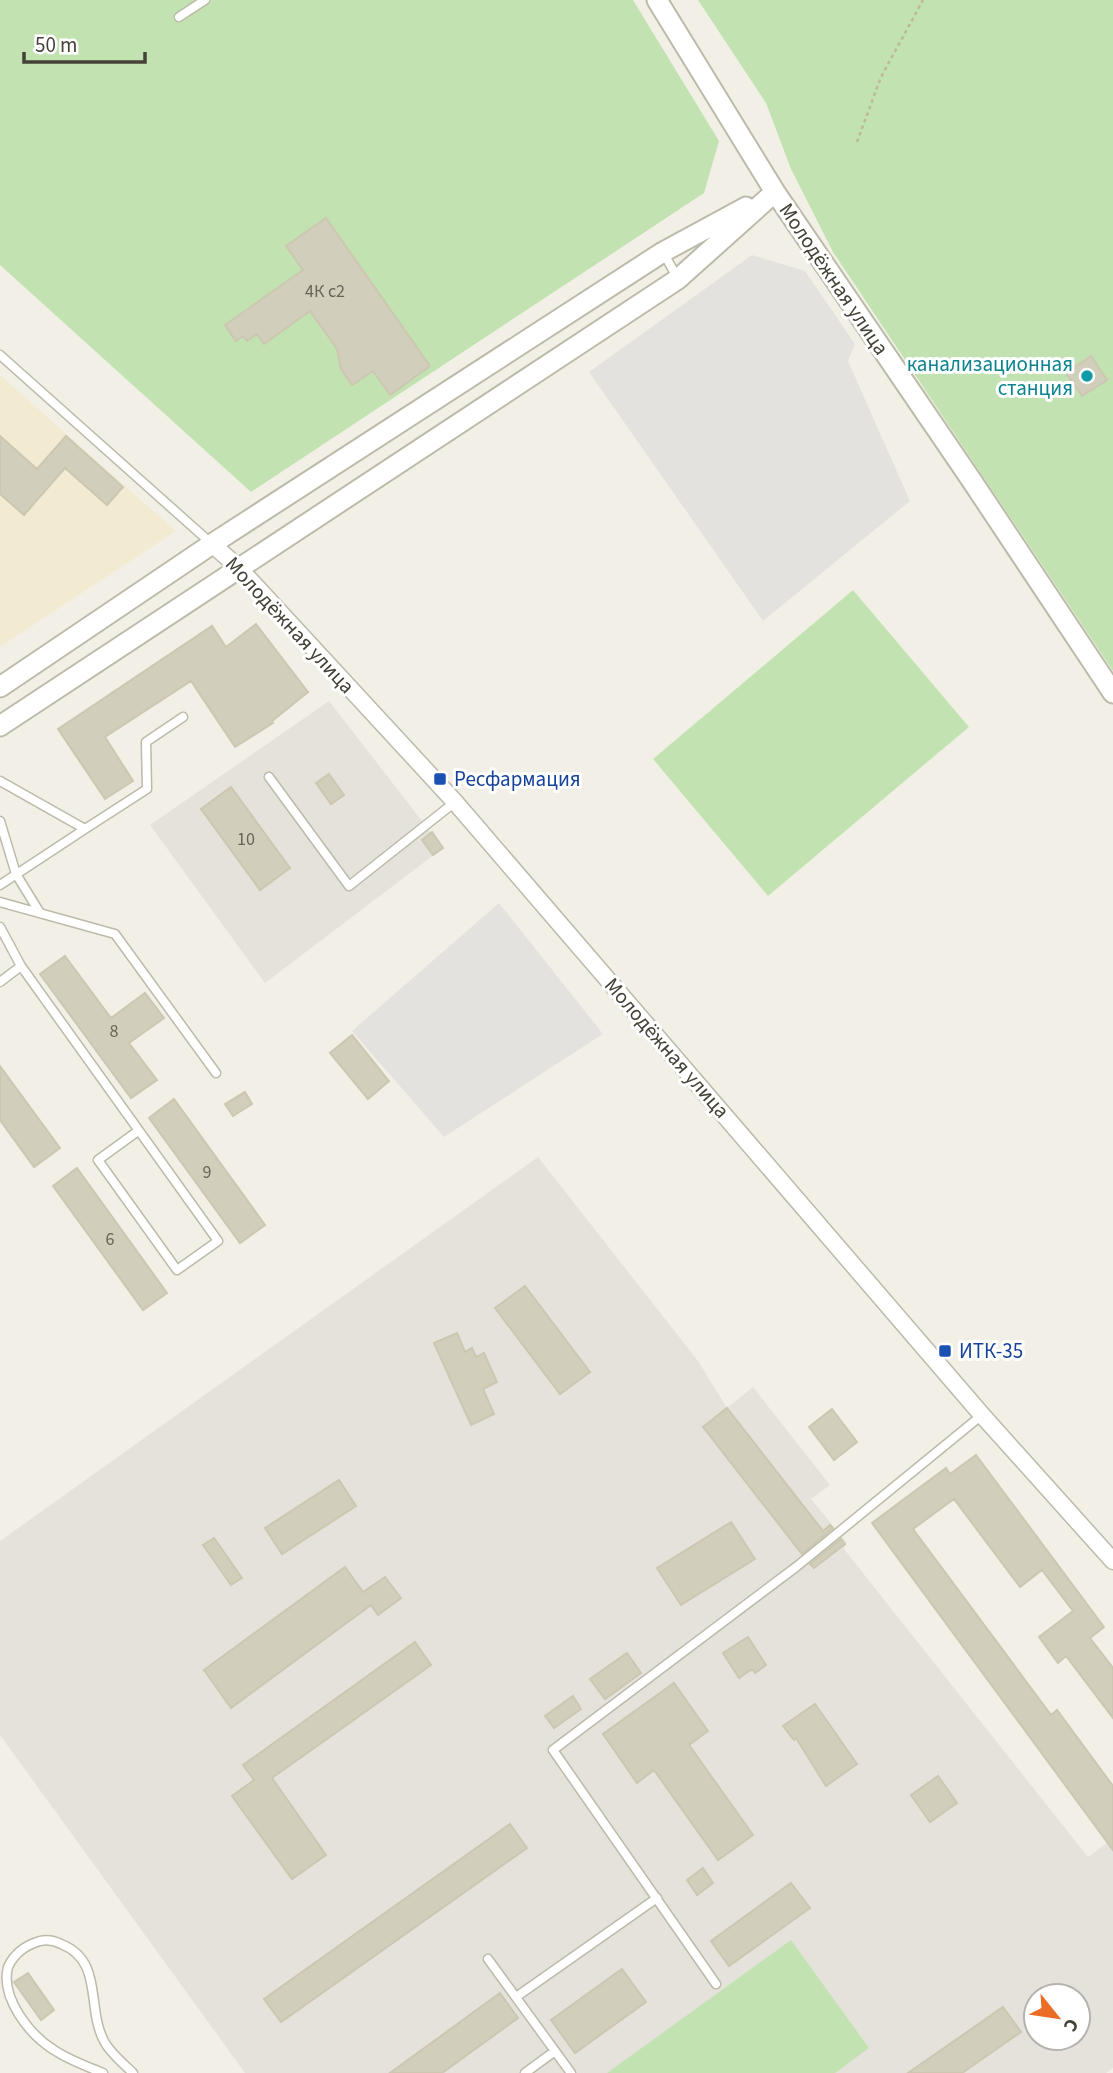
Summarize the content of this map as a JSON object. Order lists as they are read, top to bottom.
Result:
{
  "streets": {
    "street": ["Молодёжная улица"]
  },
  "places": {
    "other": ["канализационная станция"],
    "transit": ["Ресфармация", "ИТК-35"]
  },
  "house_numbers": [
    "4К с2",
    "10",
    "8",
    "9",
    "6"
  ],
  "scale_bar": "50 m",
  "north": "bottom right"
}
